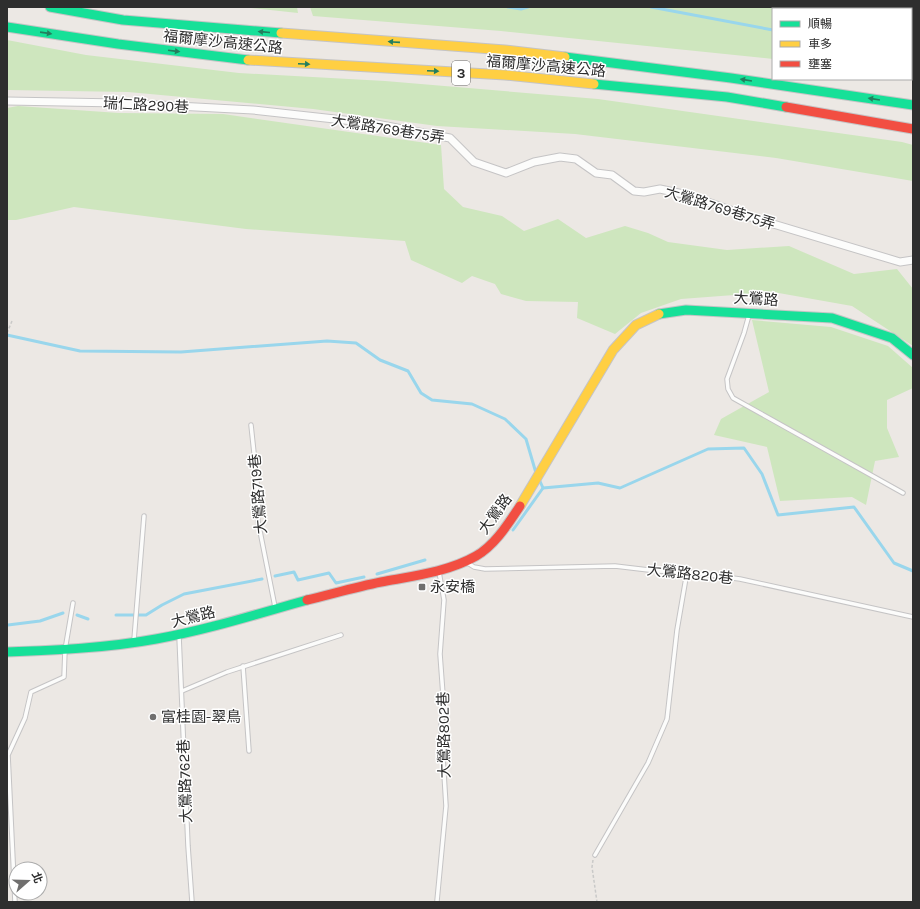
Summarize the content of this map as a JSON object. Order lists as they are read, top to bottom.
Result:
{
  "streets": {
    "main road": ["福爾摩沙高速公路", "3", "大鶯路"],
    "street": ["瑞仁路290巷", "大鶯路769巷75弄"],
    "lane": [
      "大鶯路719巷",
      "大鶯路820巷",
      "大鶯路802巷",
      "大鶯路762巷"
    ]
  },
  "crossings": [
    ["瑞仁路290巷", "大鶯路769巷75弄"],
    ["大鶯路", "大鶯路719巷"],
    ["大鶯路", "大鶯路820巷"],
    ["大鶯路", "大鶯路802巷"],
    ["大鶯路", "大鶯路762巷"]
  ],
  "places": {
    "transit": ["永安橋"],
    "other": ["富桂園-翠鳥"]
  },
  "legend": ["順暢", "車多", "壅塞"],
  "north": "right"
}
